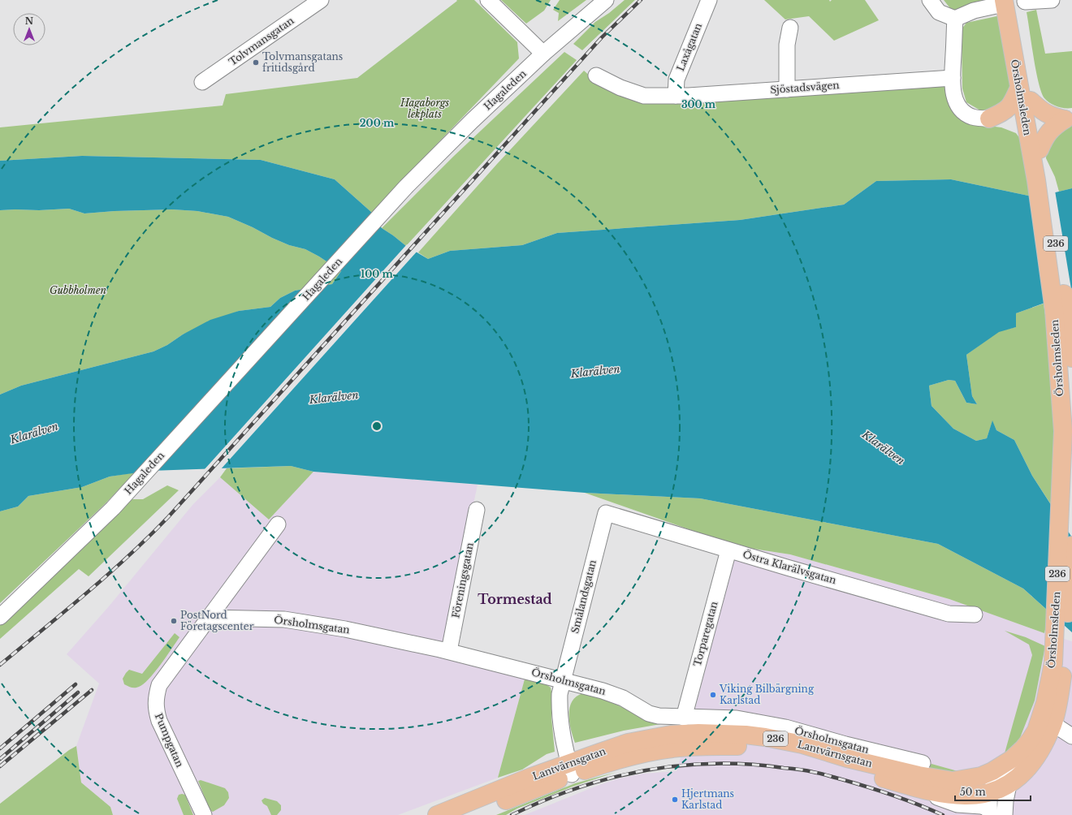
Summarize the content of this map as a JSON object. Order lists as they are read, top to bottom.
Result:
{
  "streets": {
    "main road": ["Örsholmsleden", "236", "Lantvärnsgatan"],
    "street": [
      "Tolvmansgatan",
      "Laxågatan",
      "Sjöstadsvägen",
      "Hagaleden",
      "Östra Klarälvsgatan",
      "Föreningsgatan",
      "Smålandsgatan",
      "Örsholmsgatan",
      "Torparegatan",
      "Pumpgatan"
    ]
  },
  "crossings": [
    ["Laxågatan", "Sjöstadsvägen"],
    ["Örsholmsleden", "Lantvärnsgatan"],
    ["Östra Klarälvsgatan", "Smålandsgatan"],
    ["Östra Klarälvsgatan", "Torparegatan"],
    ["Föreningsgatan", "Örsholmsgatan"],
    ["Smålandsgatan", "Örsholmsgatan"],
    ["Smålandsgatan", "Lantvärnsgatan"],
    ["Örsholmsgatan", "Torparegatan"],
    ["Örsholmsgatan", "Pumpgatan"]
  ],
  "districts": ["Tormestad"],
  "water": ["Klarälven"],
  "parks": ["Hagaborgs lekplats", "Gubbholmen"],
  "places": [
    "Tolvmansgatans fritidsgård",
    "PostNord Företagscenter",
    "Viking Bilbärgning Karlstad",
    "Hjertmans Karlstad"
  ],
  "scale_bar": "50 m",
  "north": "top",
  "rings": ["300 m", "200 m", "100 m"]
}
